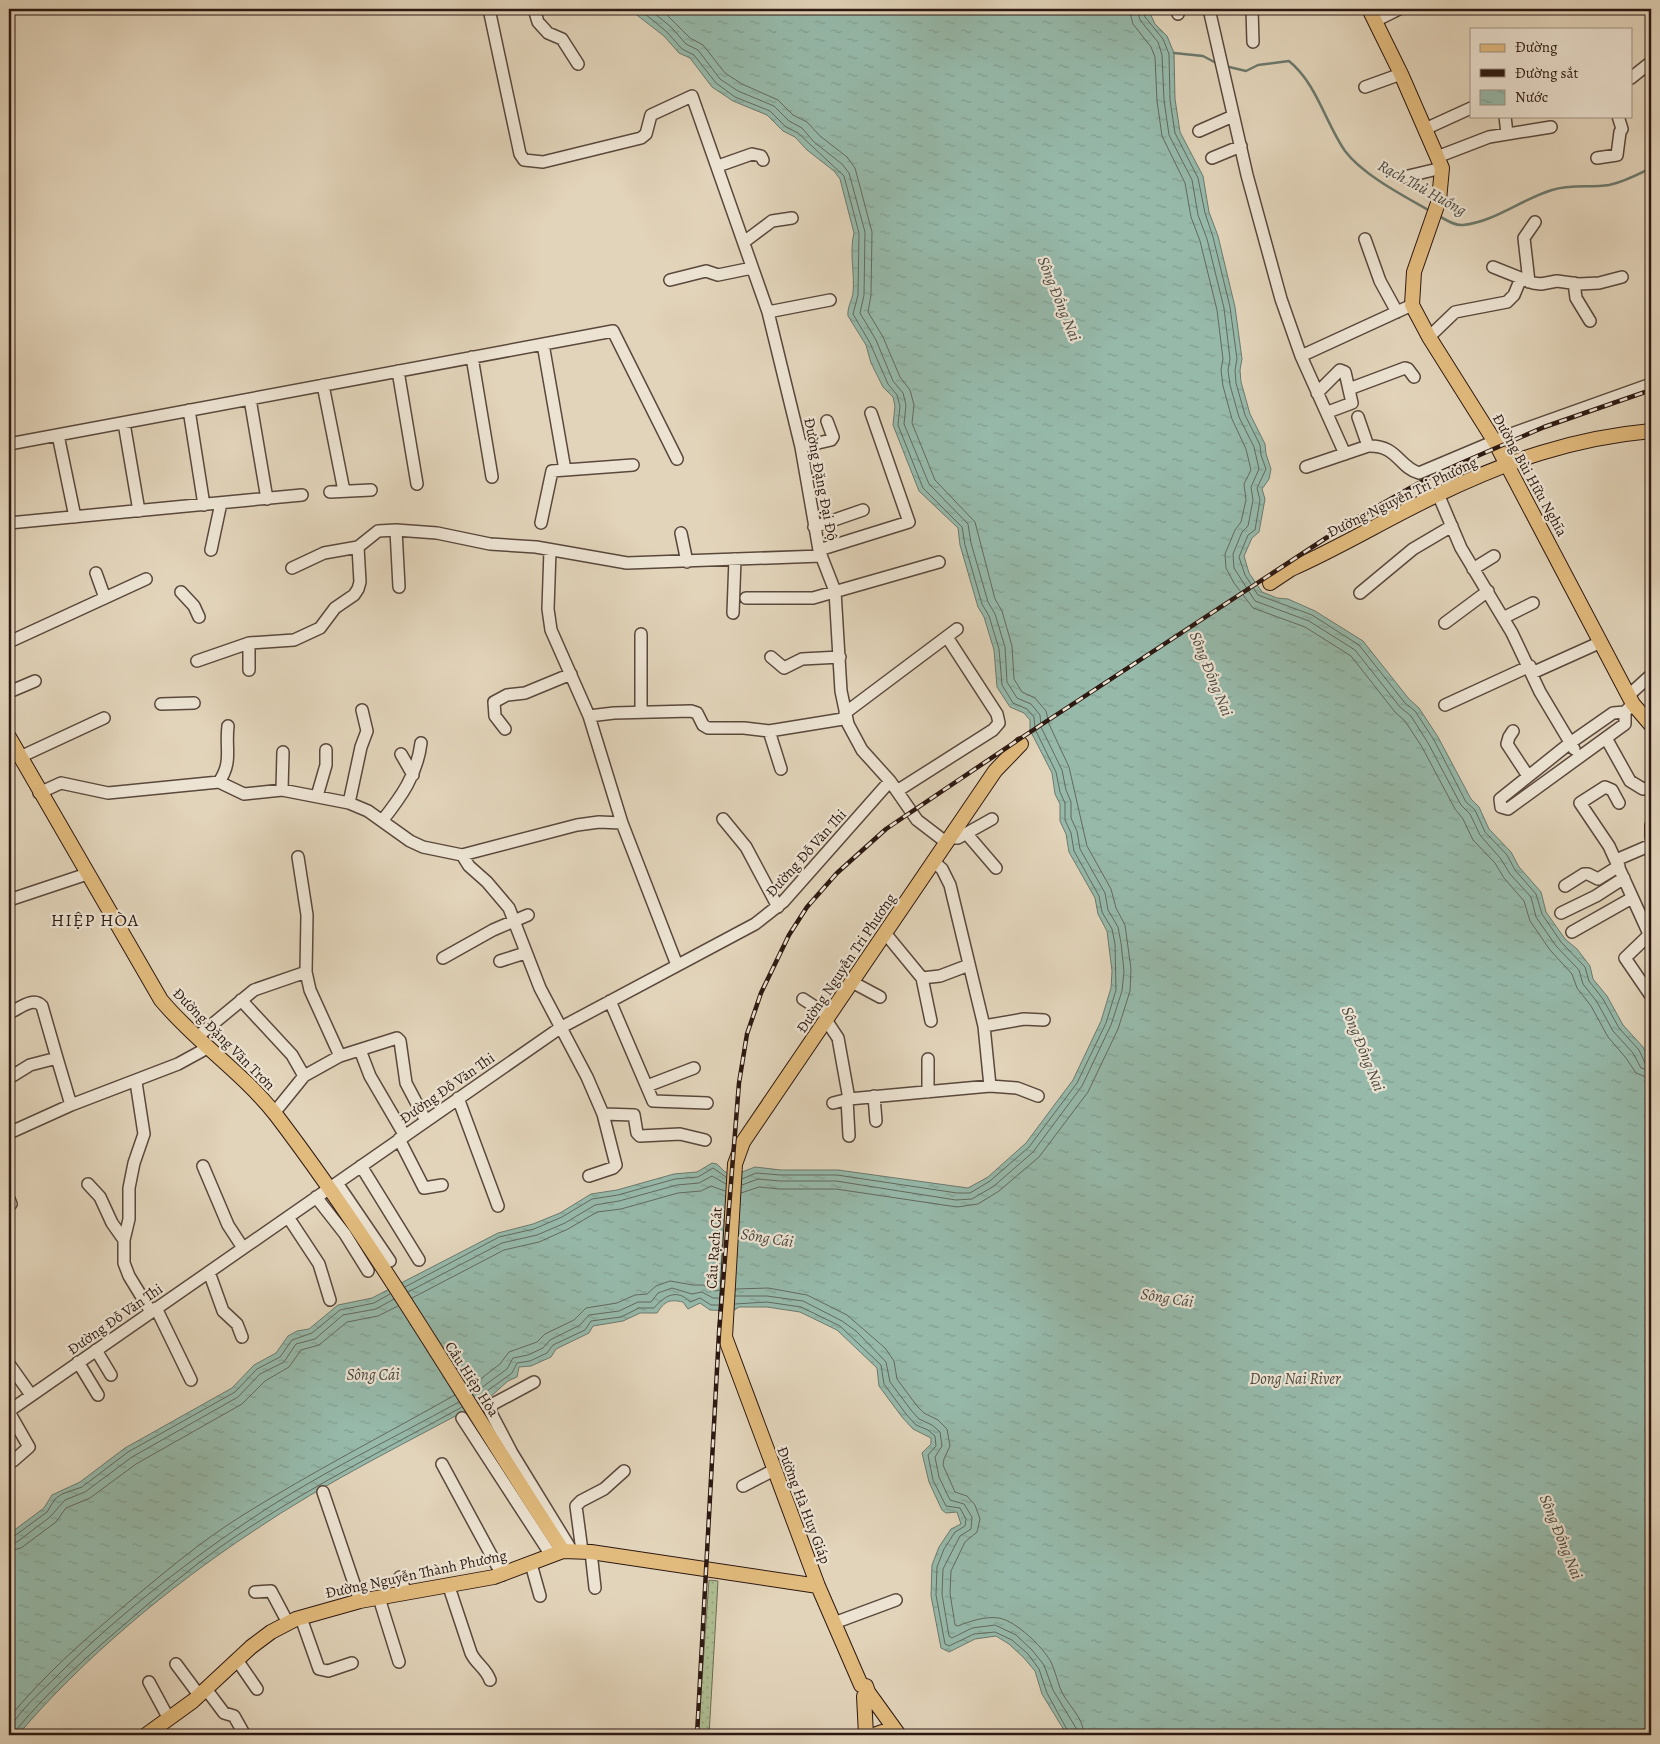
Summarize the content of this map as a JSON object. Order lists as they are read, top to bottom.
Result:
{
  "streets": {
    "main road": [
      "Đường Bùi Hữu Nghĩa",
      "Đường Nguyễn Tri Phương",
      "Đường Đặng Văn Trơn",
      "Cầu Rạch Cát",
      "Cầu Hiệp Hòa",
      "Đường Hà Huy Giáp",
      "Đường Nguyễn Thành Phương"
    ],
    "street": ["Đường Đặng Đại Độ", "Đường Đỗ Văn Thi"]
  },
  "crossings": [
    ["Đường Bùi Hữu Nghĩa", "Đường Nguyễn Tri Phương"],
    ["Đường Đặng Đại Độ", "Đường Nguyễn Tri Phương"],
    ["Đường Đặng Đại Độ", "Đường Đỗ Văn Thi"],
    ["Đường Nguyễn Tri Phương", "Cầu Rạch Cát"],
    ["Đường Đỗ Văn Thi", "Đường Đặng Văn Trơn"],
    ["Đường Đặng Văn Trơn", "Cầu Hiệp Hòa"],
    ["Cầu Rạch Cát", "Đường Hà Huy Giáp"],
    ["Cầu Hiệp Hòa", "Đường Nguyễn Thành Phương"]
  ],
  "districts": ["HIỆP HÒA"],
  "water": [
    "Rạch Thủ Huồng",
    "Sông Đồng Nai",
    "Sông Cái",
    "Dong Nai River"
  ],
  "legend": ["Đường", "Đường sắt", "Nước"]
}
